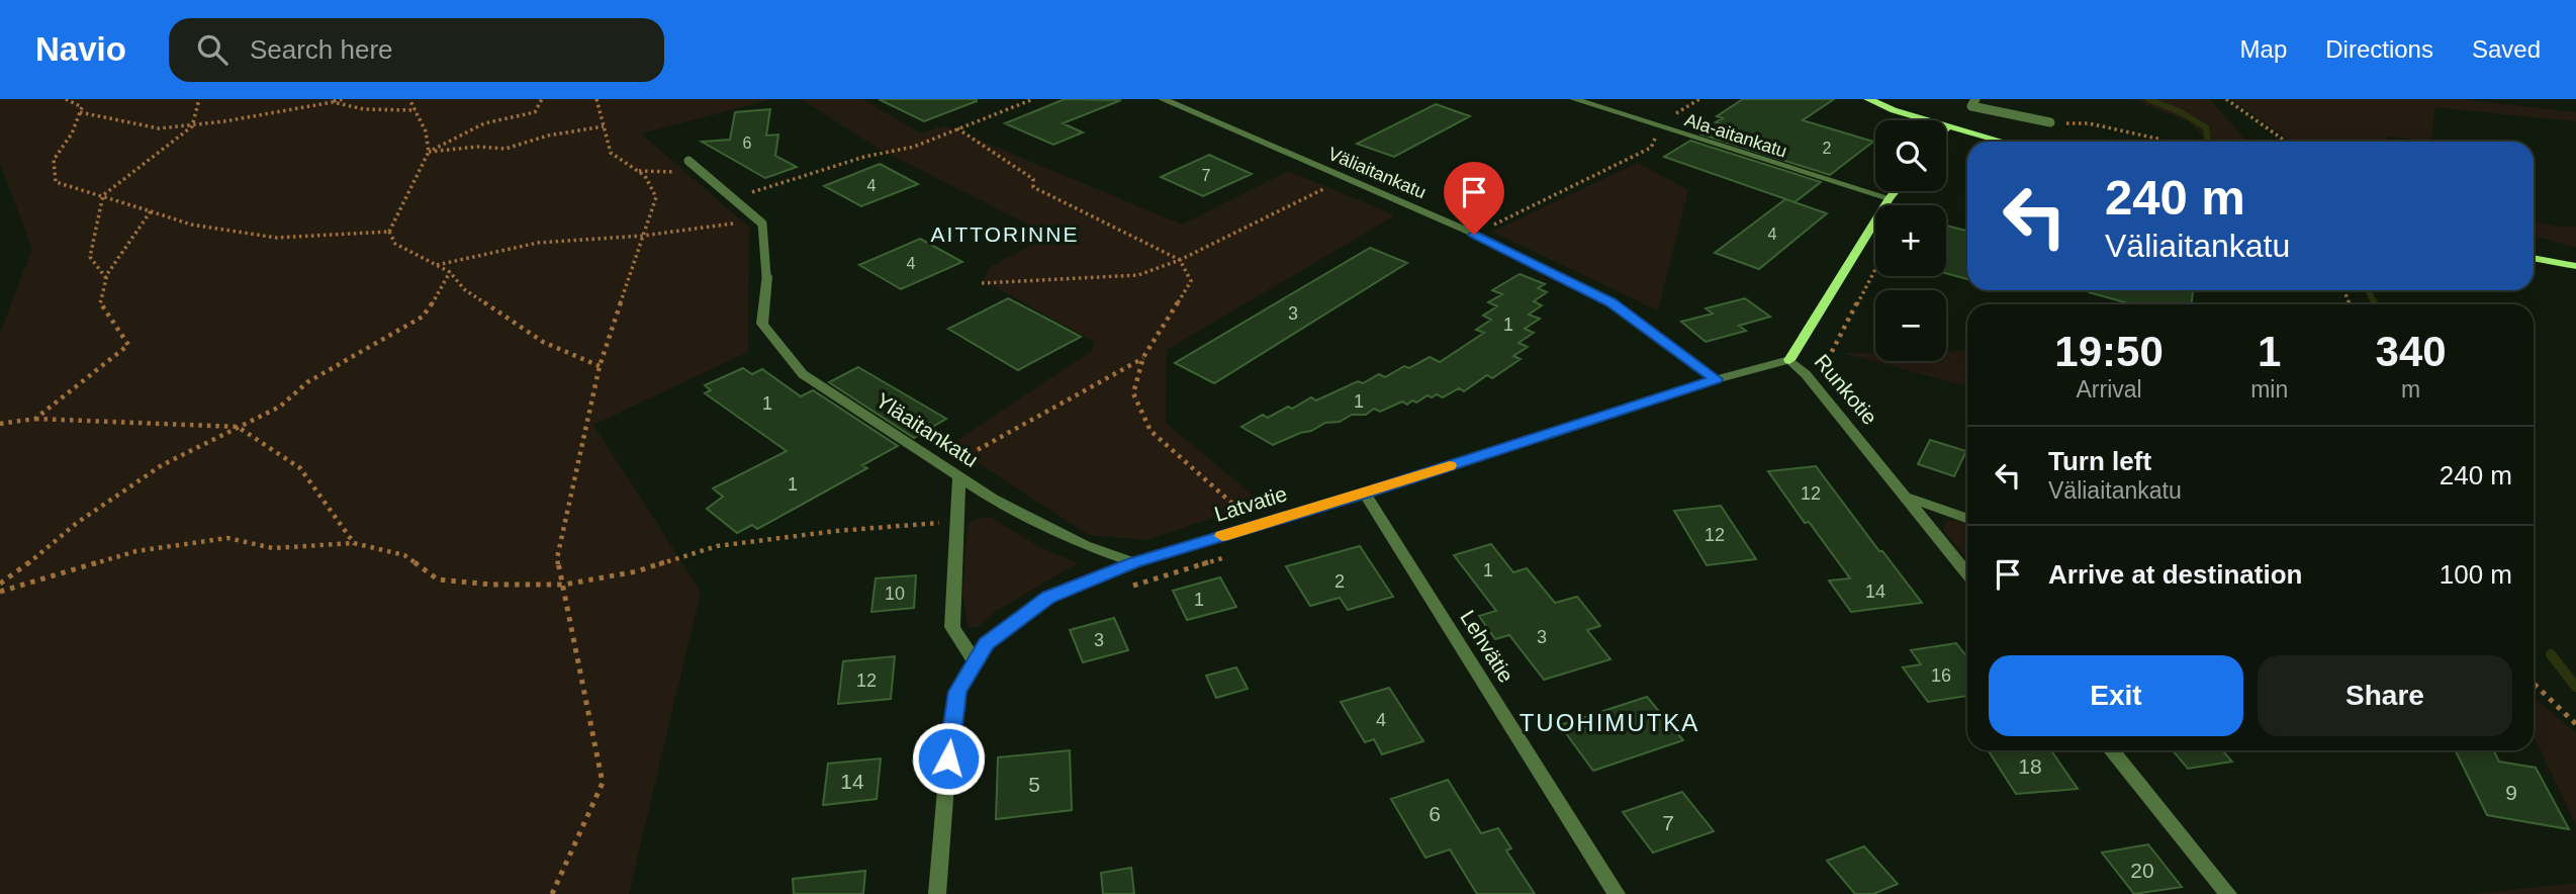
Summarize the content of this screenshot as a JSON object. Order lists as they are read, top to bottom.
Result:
{
  "streets": {
    "street": [
      "Ala-aitankatu",
      "Väliaitankatu",
      "Runkotie",
      "Yläaitankatu",
      "Latvatie",
      "Lehvätie"
    ]
  },
  "crossings": [
    ["Ala-aitankatu", "Runkotie"],
    ["Väliaitankatu", "Latvatie"],
    ["Runkotie", "Latvatie"],
    ["Yläaitankatu", "Latvatie"],
    ["Latvatie", "Lehvätie"]
  ],
  "districts": ["AITTORINNE", "TUOHIMUTKA"],
  "house_numbers": [
    "6",
    "2",
    "7",
    "4",
    "4",
    "4",
    "3",
    "1",
    "1",
    "1",
    "1",
    "12",
    "12",
    "1",
    "2",
    "14",
    "10",
    "1",
    "3",
    "3",
    "16",
    "12",
    "4",
    "18",
    "14",
    "5",
    "9",
    "6",
    "7",
    "20"
  ],
  "page": {
    "header": "Navio",
    "search": "Search here",
    "nav": ["Map", "Directions", "Saved"],
    "map_buttons": ["+", "−"],
    "turn": ["240 m", "Väliaitankatu"],
    "eta": [
      "19:50",
      "Arrival",
      "1",
      "min",
      "340",
      "m"
    ],
    "list": [
      {
        "name": "Turn left",
        "note": "Väliaitankatu",
        "value": "240 m"
      },
      {
        "name": "Arrive at destination",
        "value": "100 m"
      }
    ],
    "buttons": ["Exit", "Share"]
  }
}
